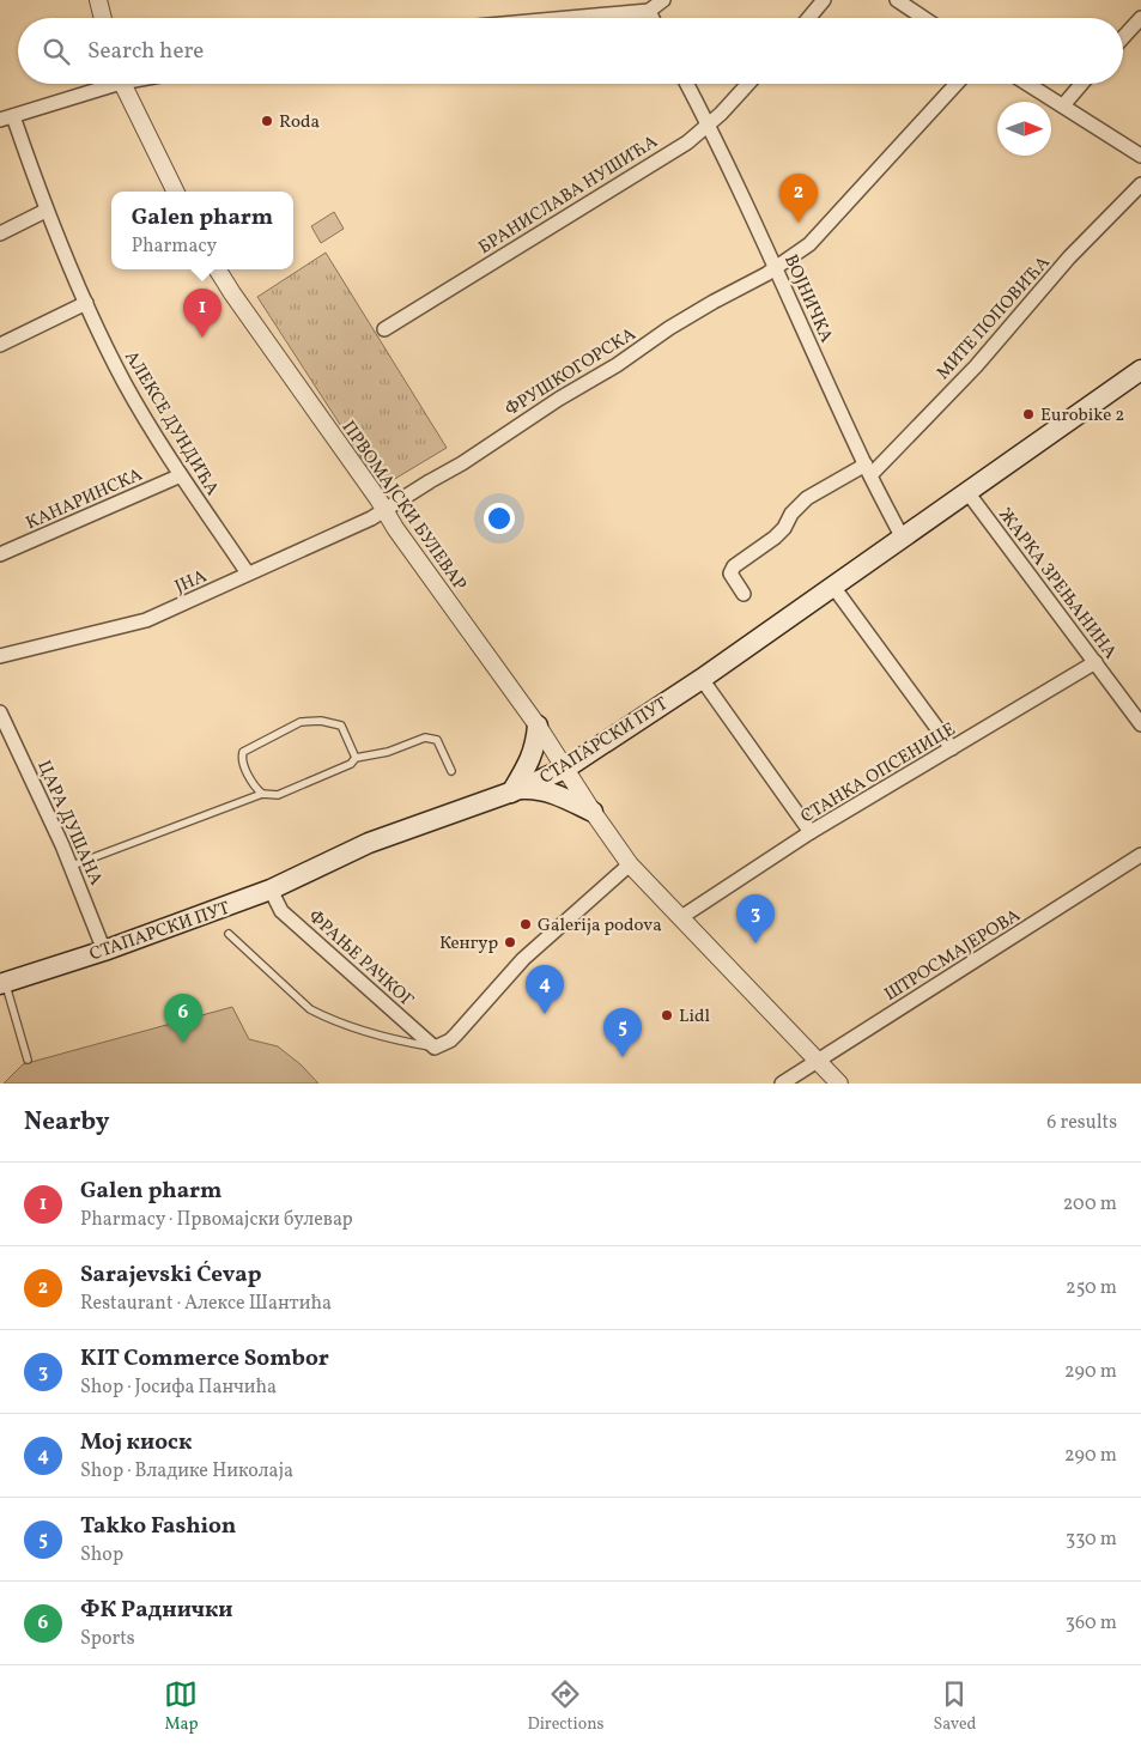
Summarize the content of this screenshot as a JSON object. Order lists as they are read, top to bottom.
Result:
{
  "streets": {
    "main road": ["СТАПАРСКИ ПУТ"],
    "street": [
      "БРАНИСЛАВА НУШИЋА",
      "ВОЈНИЧКА",
      "МИТЕ ПОПОВИЋА",
      "ФРУШКОГОРСКА",
      "АЛЕКСЕ ДУНДИЋА",
      "КАНАРИНСКА",
      "ПРВОМАЈСКИ БУЛЕВАР",
      "ЈНА",
      "ЖАРКА ЗРЕЊАНИНА",
      "СТАНКА ОПСЕНИЦЕ",
      "ЦАРА ДУШАНА",
      "ШТРОСМАЈЕРОВА",
      "ФРАЊЕ РАЧКОГ"
    ]
  },
  "crossings": [
    ["БРАНИСЛАВА НУШИЋА", "ВОЈНИЧКА"],
    ["ВОЈНИЧКА", "МИТЕ ПОПОВИЋА"],
    ["ВОЈНИЧКА", "ФРУШКОГОРСКА"],
    ["ВОЈНИЧКА", "СТАПАРСКИ ПУТ"],
    ["ФРУШКОГОРСКА", "ПРВОМАЈСКИ БУЛЕВАР"],
    ["ФРУШКОГОРСКА", "ЈНА"],
    ["АЛЕКСЕ ДУНДИЋА", "КАНАРИНСКА"],
    ["АЛЕКСЕ ДУНДИЋА", "ЈНА"],
    ["ПРВОМАЈСКИ БУЛЕВАР", "ЈНА"],
    ["ПРВОМАЈСКИ БУЛЕВАР", "СТАПАРСКИ ПУТ"],
    ["ПРВОМАЈСКИ БУЛЕВАР", "СТАНКА ОПСЕНИЦЕ"],
    ["ПРВОМАЈСКИ БУЛЕВАР", "ШТРОСМАЈЕРОВА"],
    ["ЖАРКА ЗРЕЊАНИНА", "СТАПАРСКИ ПУТ"],
    ["ЖАРКА ЗРЕЊАНИНА", "СТАНКА ОПСЕНИЦЕ"],
    ["СТАПАРСКИ ПУТ", "ЦАРА ДУШАНА"],
    ["СТАПАРСКИ ПУТ", "ФРАЊЕ РАЧКОГ"]
  ],
  "places": [
    "Roda",
    "Eurobike 2",
    "Galerija podova",
    "Кенгур",
    "Lidl"
  ],
  "north": "right",
  "page": {
    "search": "Search here",
    "pins": [
      "2",
      "1",
      "3",
      "4",
      "6",
      "5"
    ],
    "popup": ["Galen pharm", "Pharmacy"],
    "heading": ["Nearby", "6 results"],
    "list": [
      {
        "mark": "1",
        "name": "Galen pharm",
        "note": "Pharmacy · Првомајски булевар",
        "value": "200 m"
      },
      {
        "mark": "2",
        "name": "Sarajevski Ćevap",
        "note": "Restaurant · Алексе Шантића",
        "value": "250 m"
      },
      {
        "mark": "3",
        "name": "KIT Commerce Sombor",
        "note": "Shop · Јосифа Панчића",
        "value": "290 m"
      },
      {
        "mark": "4",
        "name": "Мој киоск",
        "note": "Shop · Владике Николаја",
        "value": "290 m"
      },
      {
        "mark": "5",
        "name": "Takko Fashion",
        "note": "Shop",
        "value": "330 m"
      },
      {
        "mark": "6",
        "name": "ФК Раднички",
        "note": "Sports",
        "value": "360 m"
      }
    ],
    "nav": ["Map", "Directions", "Saved"]
  }
}
